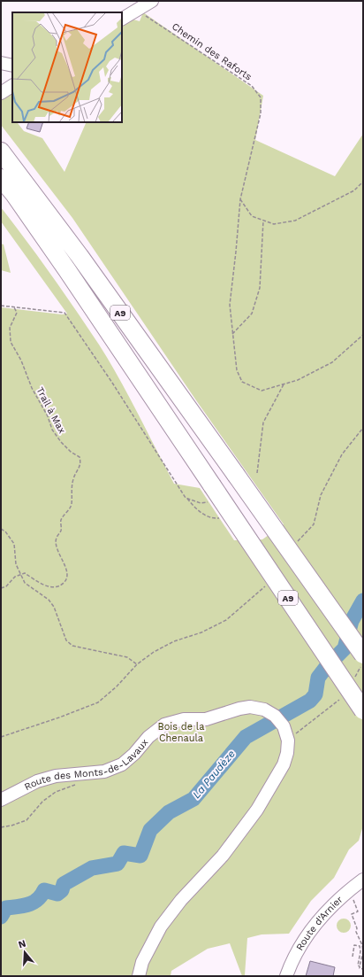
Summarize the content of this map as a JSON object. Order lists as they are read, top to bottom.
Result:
{
  "streets": {
    "highway": ["A9"],
    "street": ["Route des Monts-de-Lavaux", "Route d'Arnier"],
    "path": ["Chemin des Raforts", "Trail à Max"]
  },
  "water": ["La Paudèze"],
  "parks": ["Bois de la Chenaula"],
  "north": "top"
}
